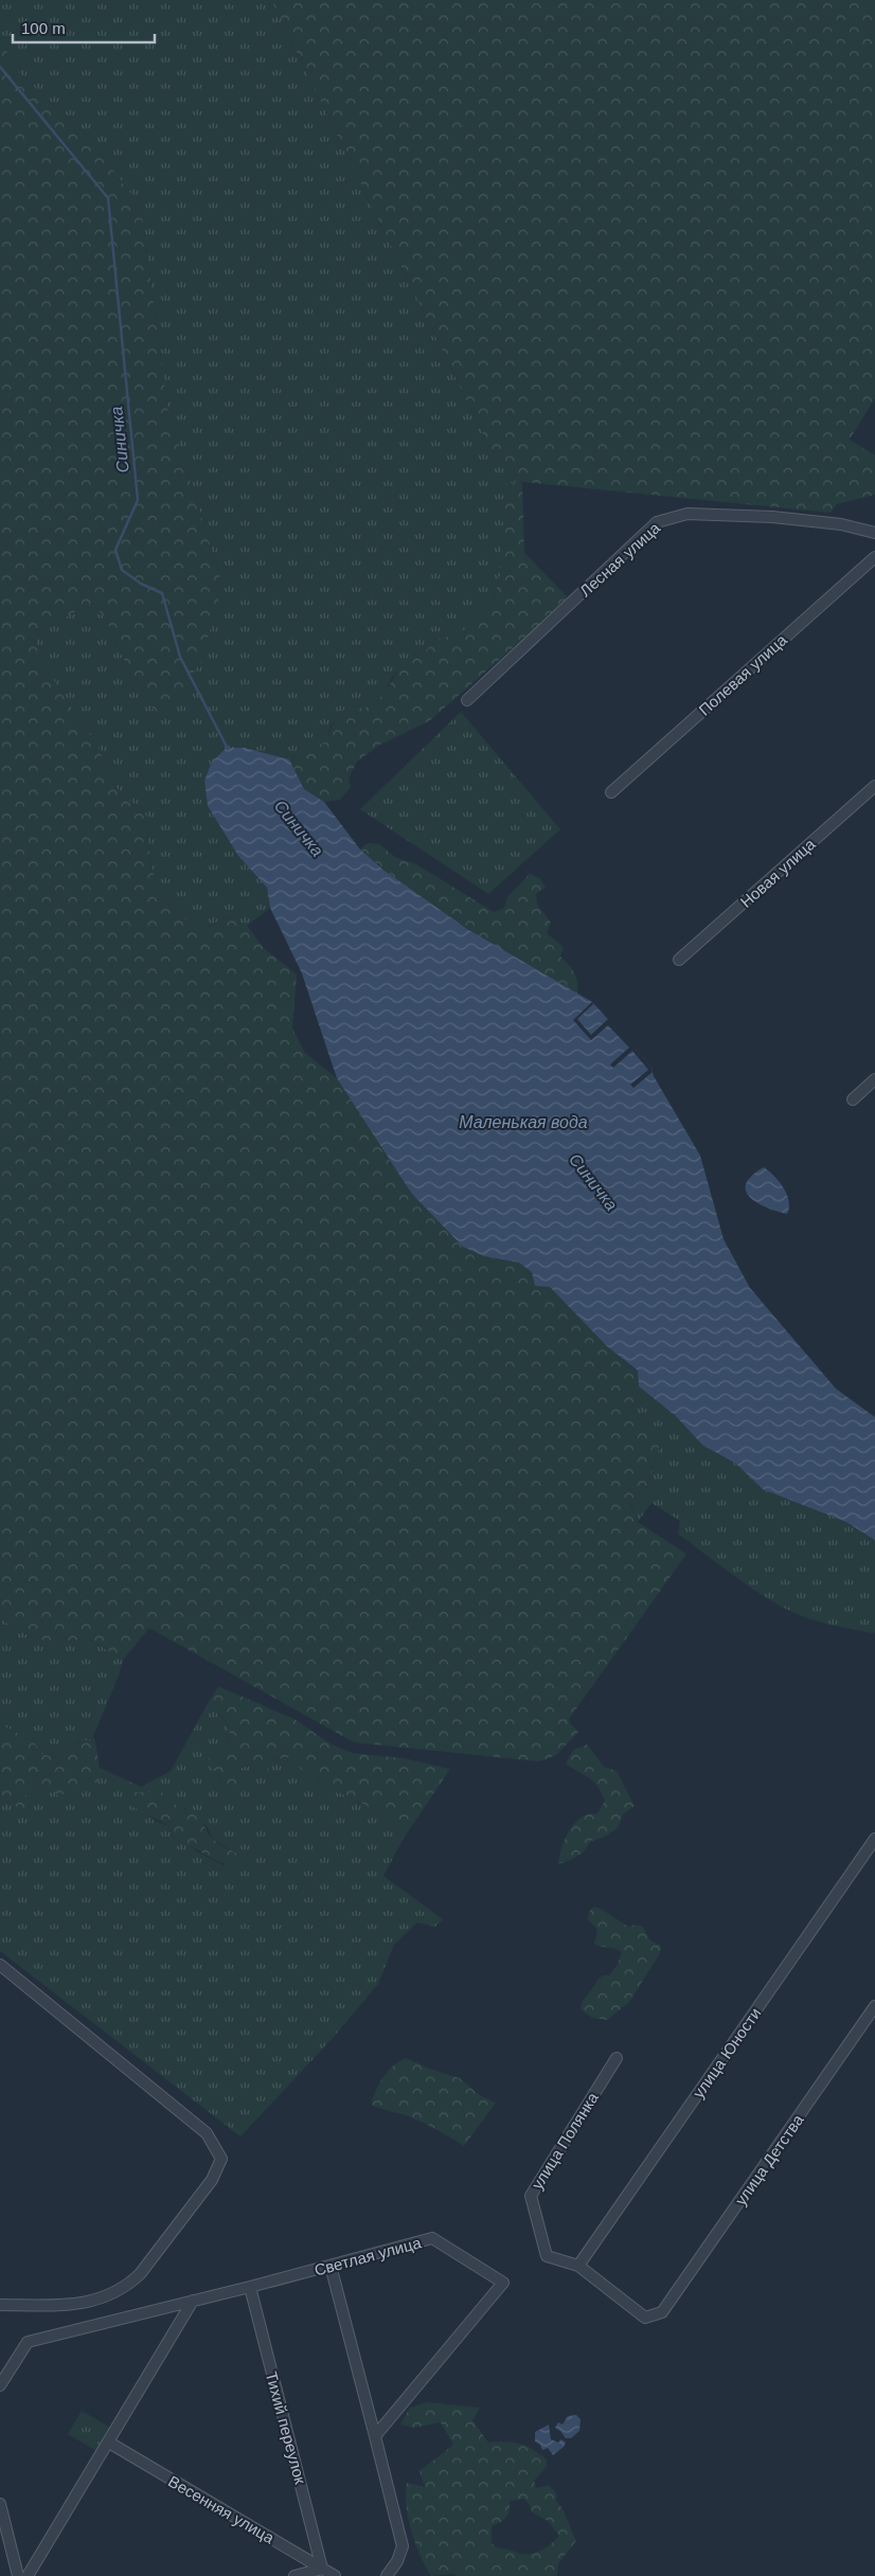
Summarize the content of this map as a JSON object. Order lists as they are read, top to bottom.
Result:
{
  "streets": {
    "street": [
      "Лесная улица",
      "Полевая улица",
      "Новая улица",
      "улица Юности",
      "улица Полянка",
      "улица Детства",
      "Светлая улица",
      "Тихий переулок",
      "Весенняя улица"
    ]
  },
  "crossings": [
    ["улица Юности", "улица Полянка"],
    ["улица Юности", "улица Детства"],
    ["улица Полянка", "улица Детства"],
    ["Светлая улица", "Тихий переулок"],
    ["Тихий переулок", "Весенняя улица"]
  ],
  "water": ["Синичка", "Маленькая вода"],
  "scale_bar": "100 m"
}
